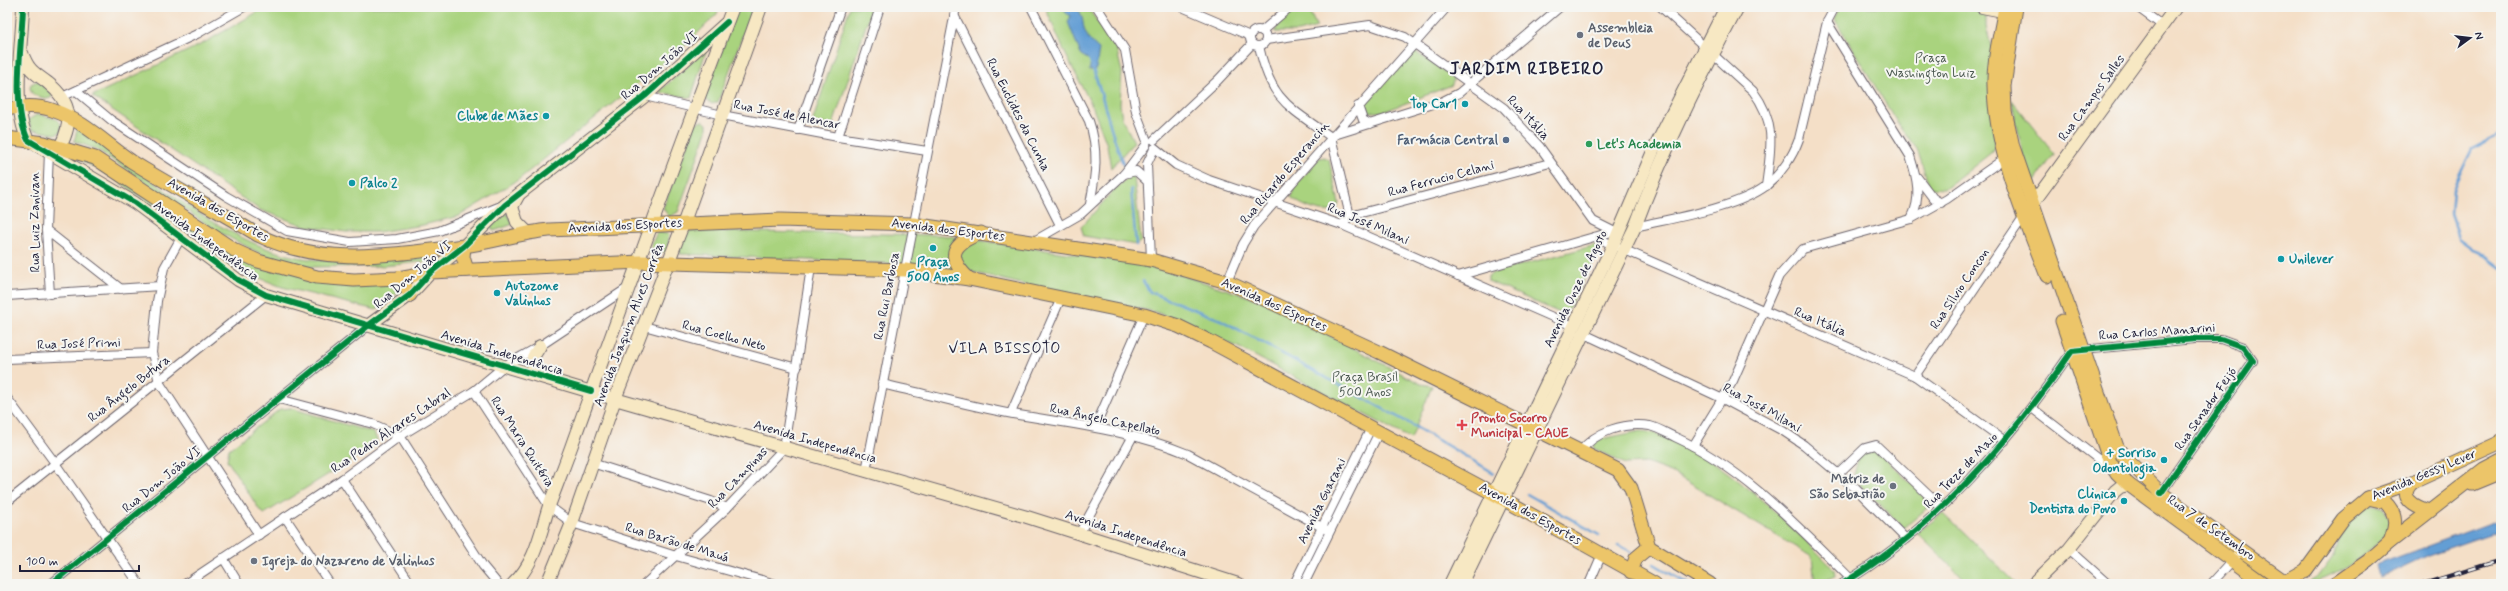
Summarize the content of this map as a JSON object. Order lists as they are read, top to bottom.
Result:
{
  "streets": {
    "main road": [
      "Rua Dom João VI",
      "Rua Campos Salles",
      "Avenida dos Esportes",
      "Avenida Independência",
      "Avenida Onze de Agosto",
      "Avenida Joaquim Alves Corrêa",
      "Avenida Gessy Lever",
      "Rua 7 de Setembro"
    ],
    "street": [
      "Rua José de Alencar",
      "Rua Euclides da Cunha",
      "Rua Itália",
      "Rua Ricardo Esperancin",
      "Rua Ferrucio Celani",
      "Rua Luiz Zanivan",
      "Rua José Milani",
      "Rua Sílvio Concon",
      "Rua Rui Barbosa",
      "Rua Carlos Manarini",
      "Rua Coelho Neto",
      "Rua José Primi",
      "Rua Ângelo Botura",
      "Rua Senador Feijó",
      "Rua Ângelo Capellato",
      "Rua Pedro Álvares Cabral",
      "Rua Maria Quitéria",
      "Rua Treze de Maio",
      "Rua Campinas",
      "Avenida Guarani",
      "Rua Barão de Mauá"
    ]
  },
  "crossings": [
    ["Rua Dom João VI", "Rua José de Alencar"],
    ["Rua Dom João VI", "Avenida dos Esportes"],
    ["Rua Dom João VI", "Avenida Independência"],
    ["Rua Dom João VI", "Avenida Joaquim Alves Corrêa"],
    ["Rua Campos Salles", "Rua Sílvio Concon"],
    ["Rua José de Alencar", "Rua Rui Barbosa"],
    ["Rua José de Alencar", "Avenida Joaquim Alves Corrêa"],
    ["Rua Euclides da Cunha", "Rua Rui Barbosa"],
    ["Rua Itália", "Rua Ricardo Esperancin"],
    ["Rua Itália", "Rua Ferrucio Celani"],
    ["Rua Itália", "Avenida Onze de Agosto"],
    ["Rua Itália", "Rua Sílvio Concon"],
    ["Rua Itália", "Rua Treze de Maio"],
    ["Rua Ricardo Esperancin", "Avenida dos Esportes"],
    ["Rua Ricardo Esperancin", "Rua José Milani"],
    ["Avenida dos Esportes", "Rua Luiz Zanivan"],
    ["Avenida dos Esportes", "Avenida Independência"],
    ["Avenida dos Esportes", "Avenida Onze de Agosto"],
    ["Avenida dos Esportes", "Rua Rui Barbosa"],
    ["Avenida dos Esportes", "Avenida Joaquim Alves Corrêa"],
    ["Avenida dos Esportes", "Rua Campinas"],
    ["Avenida dos Esportes", "Avenida Guarani"],
    ["Rua Luiz Zanivan", "Avenida Independência"],
    ["Rua José Milani", "Avenida Onze de Agosto"],
    ["Rua José Milani", "Rua Treze de Maio"],
    ["Avenida Independência", "Rua Rui Barbosa"],
    ["Avenida Independência", "Avenida Joaquim Alves Corrêa"],
    ["Avenida Independência", "Rua Ângelo Botura"],
    ["Avenida Independência", "Rua Pedro Álvares Cabral"],
    ["Avenida Independência", "Rua Campinas"],
    ["Rua Rui Barbosa", "Rua Ângelo Capellato"],
    ["Avenida Joaquim Alves Corrêa", "Rua Coelho Neto"],
    ["Avenida Joaquim Alves Corrêa", "Rua Pedro Álvares Cabral"],
    ["Avenida Joaquim Alves Corrêa", "Rua Maria Quitéria"],
    ["Avenida Joaquim Alves Corrêa", "Rua Barão de Mauá"],
    ["Rua Carlos Manarini", "Rua Senador Feijó"],
    ["Rua Carlos Manarini", "Rua Treze de Maio"],
    ["Rua Coelho Neto", "Rua Campinas"],
    ["Rua Senador Feijó", "Rua 7 de Setembro"],
    ["Rua Ângelo Capellato", "Avenida Guarani"],
    ["Rua Pedro Álvares Cabral", "Rua Maria Quitéria"],
    ["Rua Maria Quitéria", "Rua Barão de Mauá"],
    ["Avenida Gessy Lever", "Rua 7 de Setembro"],
    ["Rua Campinas", "Rua Barão de Mauá"]
  ],
  "districts": ["JARDIM RIBEIRO", "VILA BISSOTO"],
  "parks": ["Praça Washington Luiz", "Praça Brasil 500 Anos"],
  "places": {
    "other": [
      "Assembleia de Deus",
      "Top Car1",
      "Clube de Mães",
      "Farmácia Central",
      "Let's Academia",
      "Palco 2",
      "Praça 500 Anos",
      "Unilever",
      "Autozone Valinhos",
      "+ Sorriso Odontologia",
      "Matriz de São Sebastião",
      "Clinica Dentista do Povo",
      "Igreja do Nazareno de Valinhos"
    ],
    "health": ["Pronto Socorro Municipal - CAUE"]
  },
  "scale_bar": "100 m",
  "north": "right"
}
